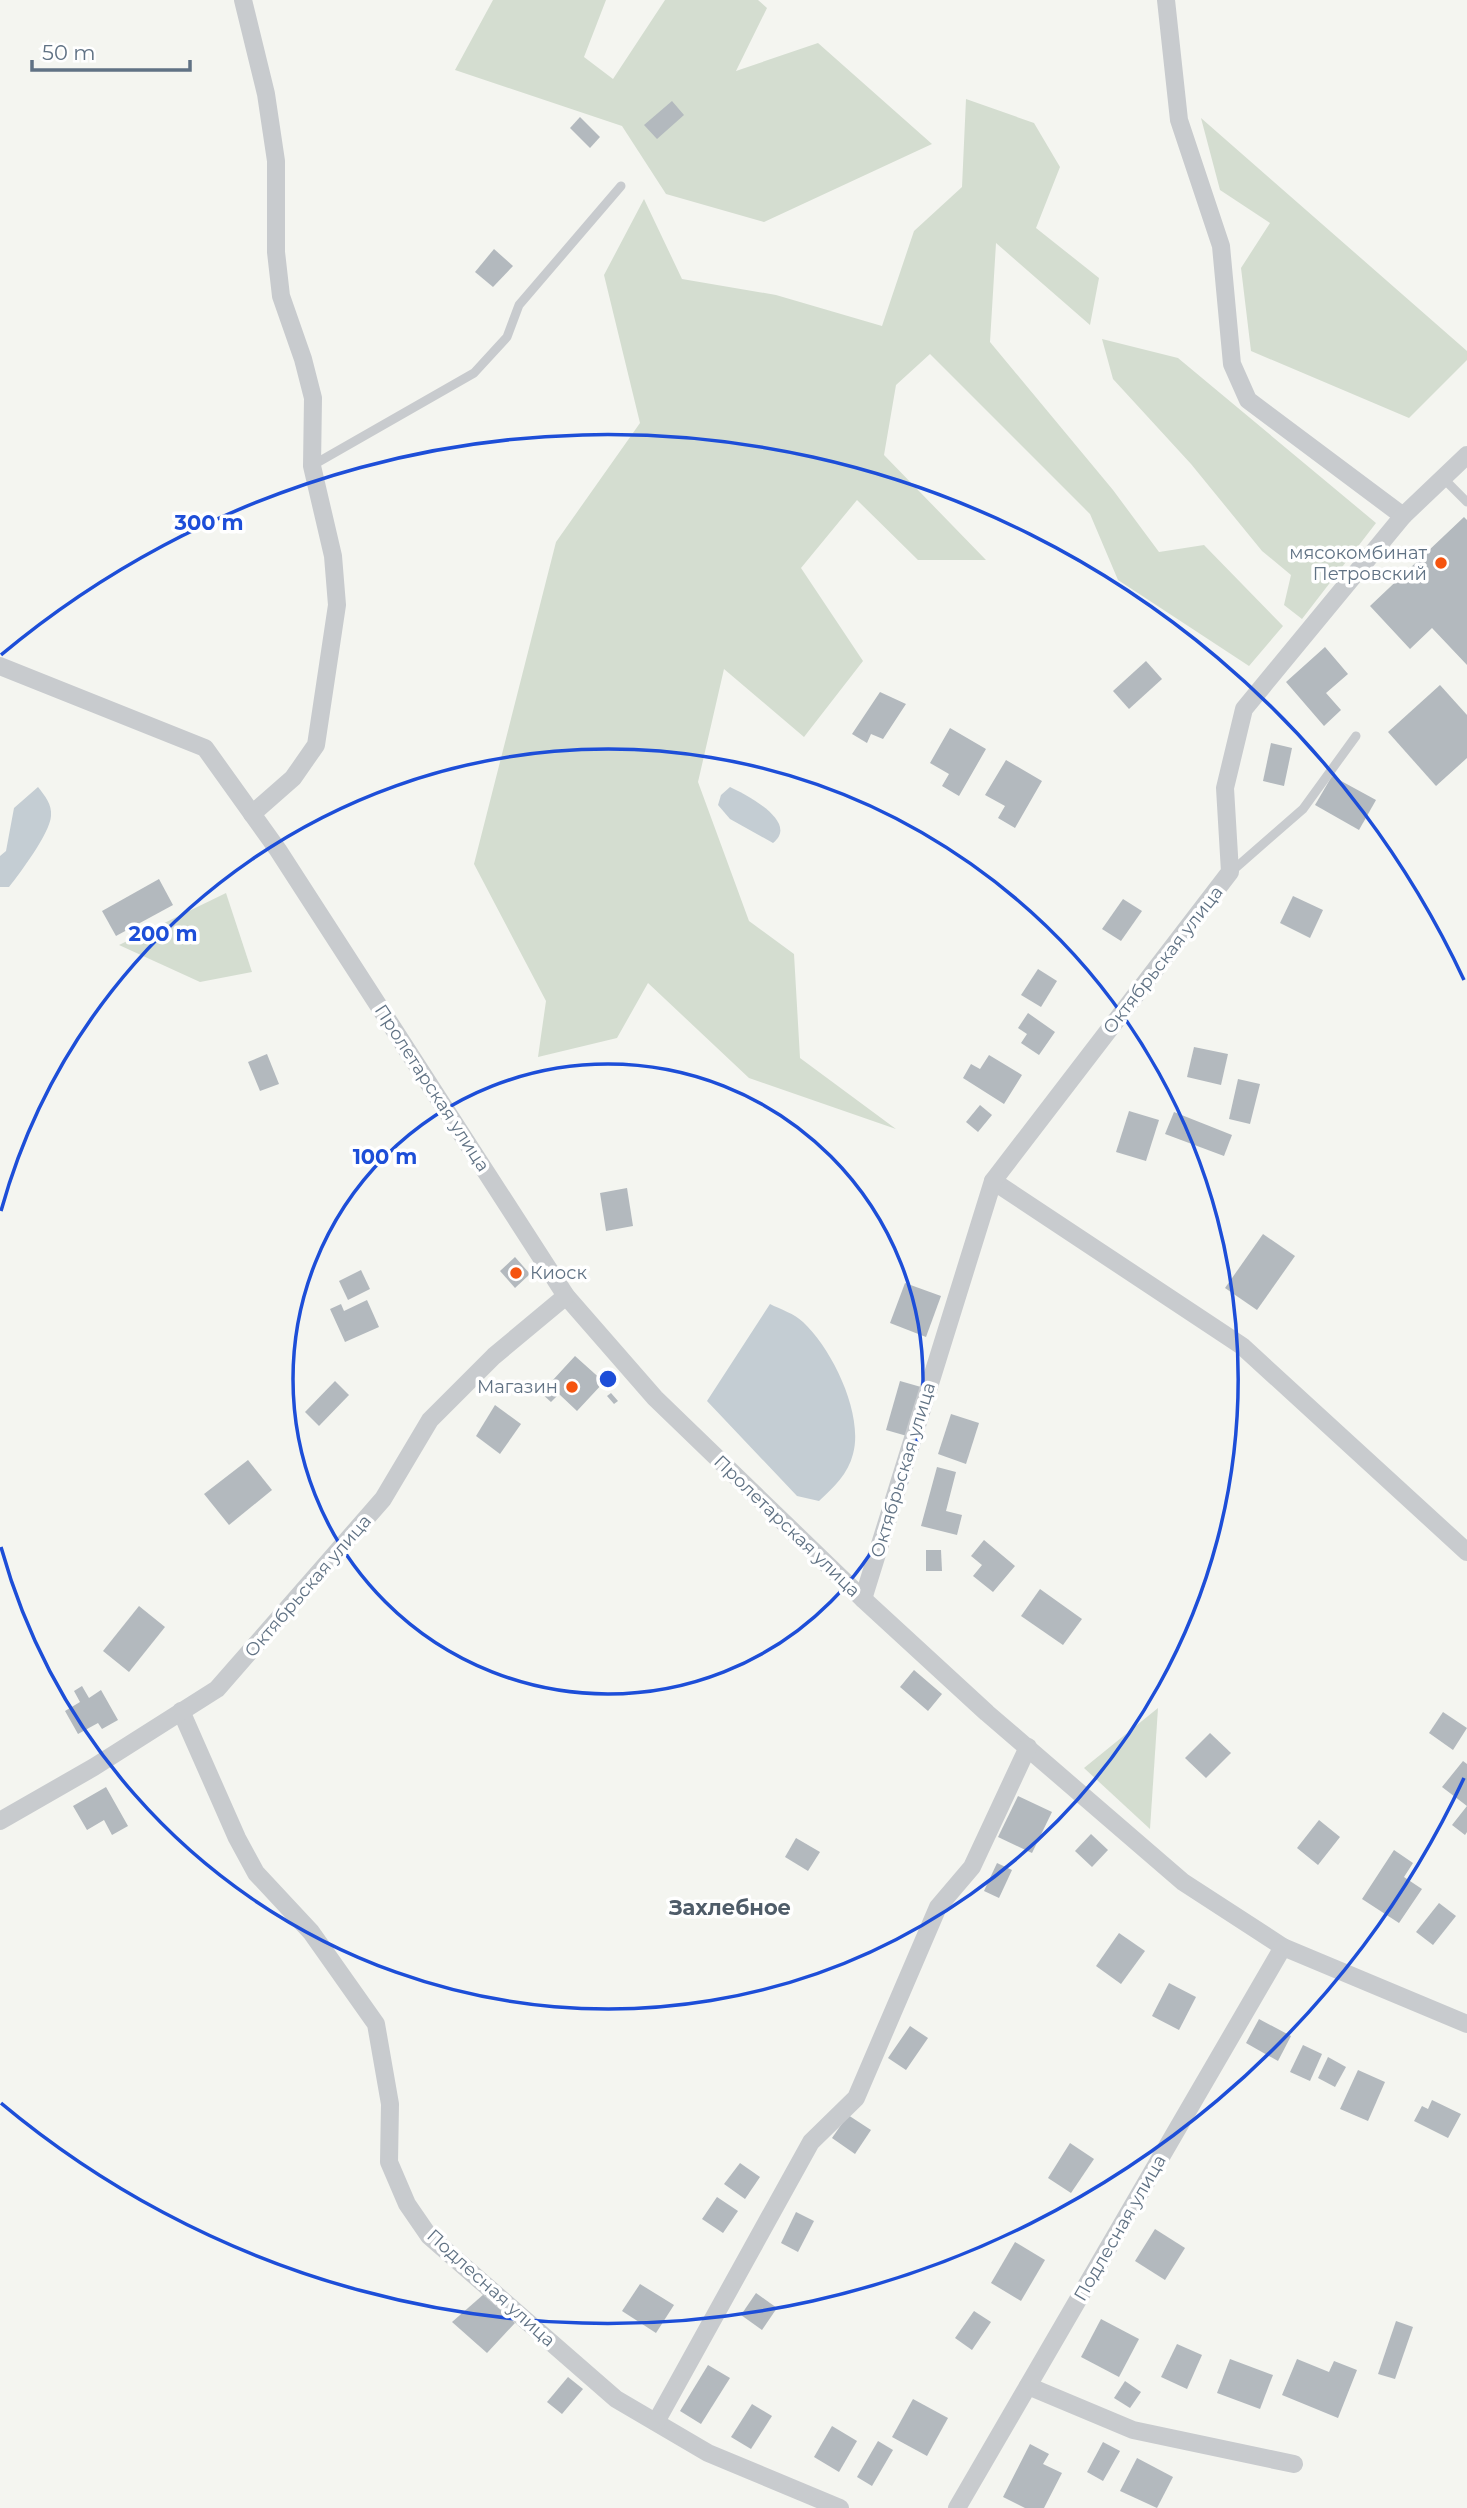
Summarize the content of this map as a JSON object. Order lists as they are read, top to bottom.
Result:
{
  "streets": {
    "street": ["Октябрьская улица", "Пролетарская улица", "Подлесная улица"]
  },
  "crossings": [
    ["Октябрьская улица", "Пролетарская улица"],
    ["Октябрьская улица", "Подлесная улица"],
    ["Пролетарская улица", "Подлесная улица"]
  ],
  "districts": ["Захлебное"],
  "places": ["мясокомбинат Петровский", "Киоск", "Магазин"],
  "scale_bar": "50 m",
  "rings": ["300 m", "200 m", "100 m"]
}
